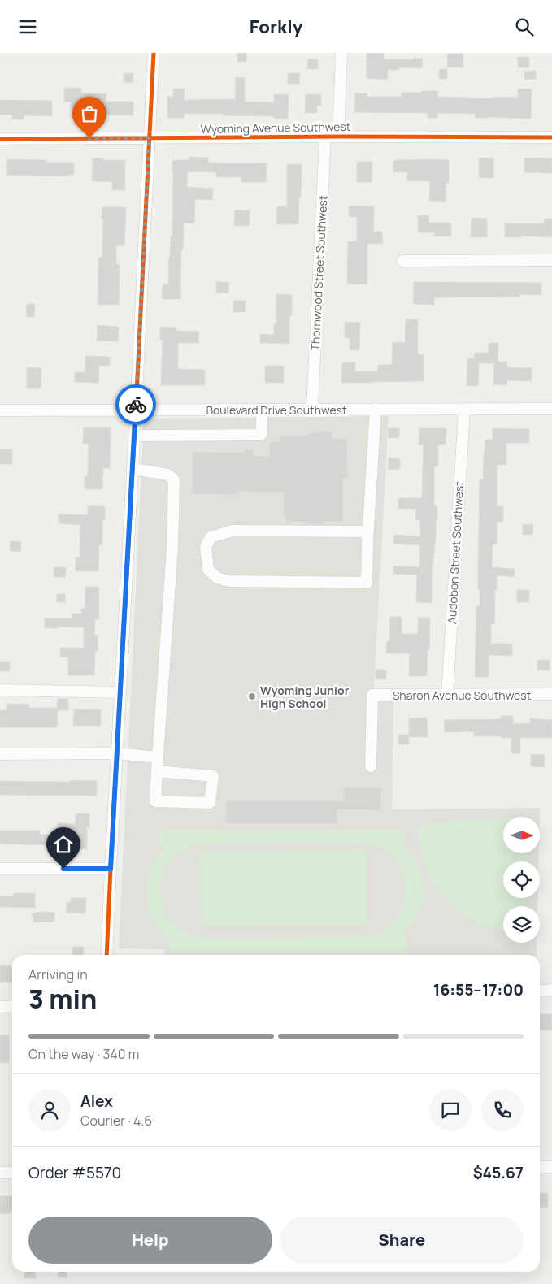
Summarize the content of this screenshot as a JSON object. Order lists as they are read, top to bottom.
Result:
{
  "streets": {
    "street": [
      "Wyoming Avenue Southwest",
      "Thornwood Street Southwest",
      "Boulevard Drive Southwest",
      "Audobon Street Southwest",
      "Sharon Avenue Southwest"
    ]
  },
  "crossings": [
    ["Wyoming Avenue Southwest", "Thornwood Street Southwest"],
    ["Thornwood Street Southwest", "Boulevard Drive Southwest"],
    ["Boulevard Drive Southwest", "Audobon Street Southwest"],
    ["Audobon Street Southwest", "Sharon Avenue Southwest"]
  ],
  "places": ["Wyoming Junior High School"],
  "north": "right",
  "page": {
    "header": "Forkly",
    "heading": ["3 min", "Arriving in", "16:55–17:00"],
    "panel": [
      "Alex",
      "Courier · 4.6",
      "Order #5570",
      "$45.67"
    ],
    "bar": "On the way · 340 m",
    "buttons": ["Help", "Share"]
  }
}
